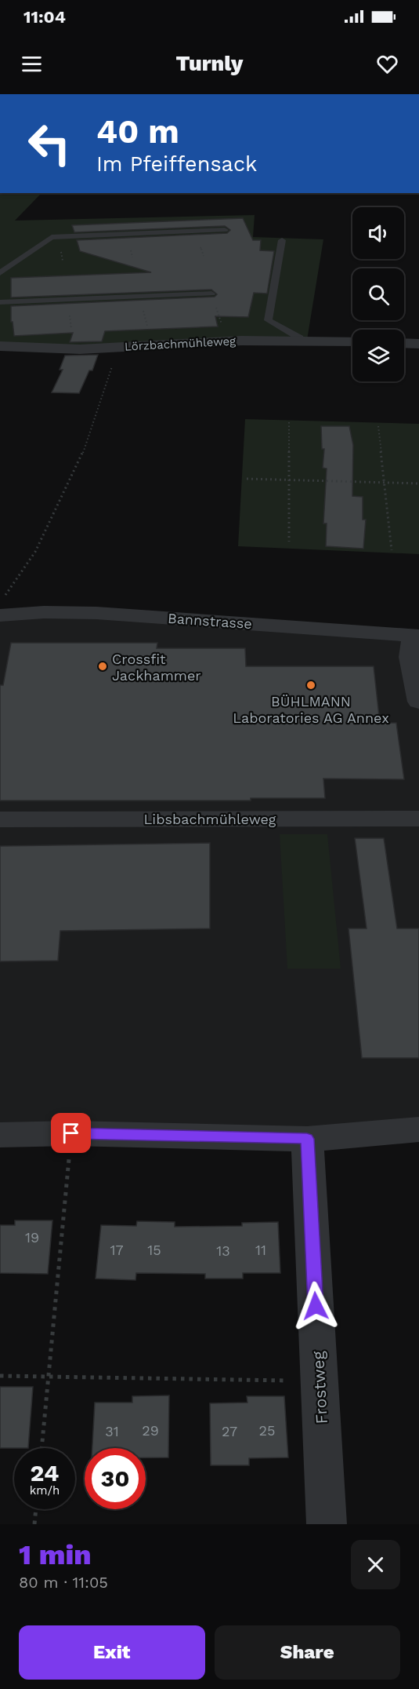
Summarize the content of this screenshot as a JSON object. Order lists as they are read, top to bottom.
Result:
{
  "streets": {
    "street": [
      "Lörzbachmühleweg",
      "Bannstrasse",
      "Libsbachmühleweg",
      "Frostweg"
    ]
  },
  "places": ["Crossfit Jackhammer", "BÜHLMANN Laboratories AG Annex"],
  "house_numbers": [
    "19",
    "17",
    "15",
    "11",
    "13",
    "29",
    "25",
    "31",
    "27"
  ],
  "page": {
    "status": "11:04",
    "header": "Turnly",
    "turn": ["40 m", "Im Pfeiffensack"],
    "speed": "24 km/h",
    "limit": "30",
    "heading": ["1 min", "80 m · 11:05"],
    "buttons": ["Exit", "Share"]
  }
}
